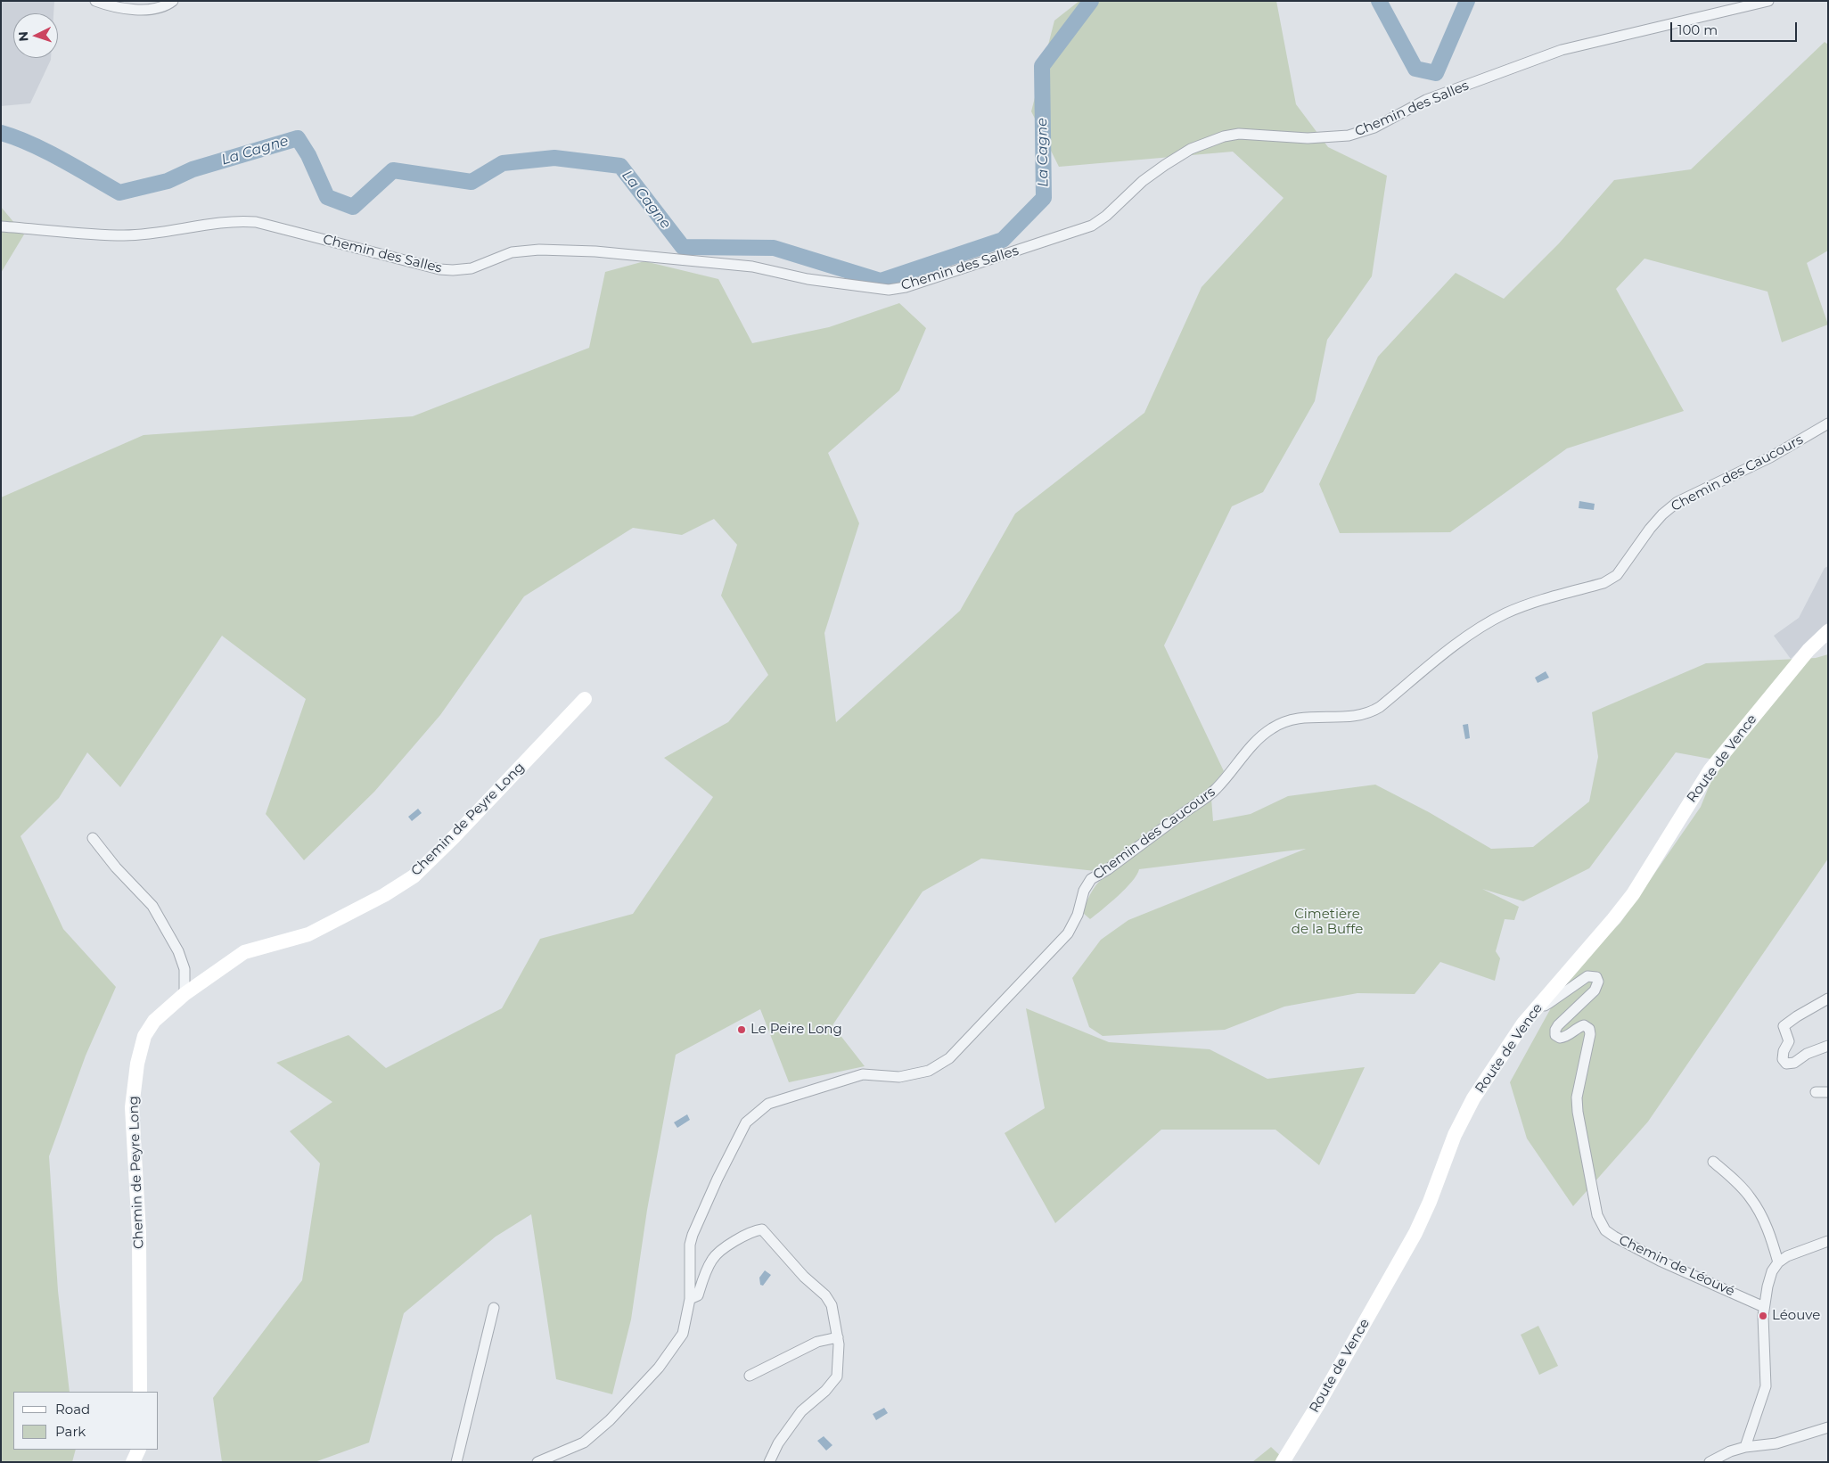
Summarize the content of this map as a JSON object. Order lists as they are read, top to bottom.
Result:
{
  "streets": {
    "main road": ["Route de Vence", "Chemin de Peyre Long"],
    "street": ["Chemin des Salles", "Chemin des Caucours", "Chemin de Léouvé"]
  },
  "crossings": [
    ["Route de Vence", "Chemin de Léouvé"]
  ],
  "water": ["La Cagne"],
  "parks": ["Cimetière de la Buffe"],
  "places": ["Le Peire Long", "Léouve"],
  "legend": ["Road", "Park"],
  "scale_bar": "100 m",
  "north": "left"
}
